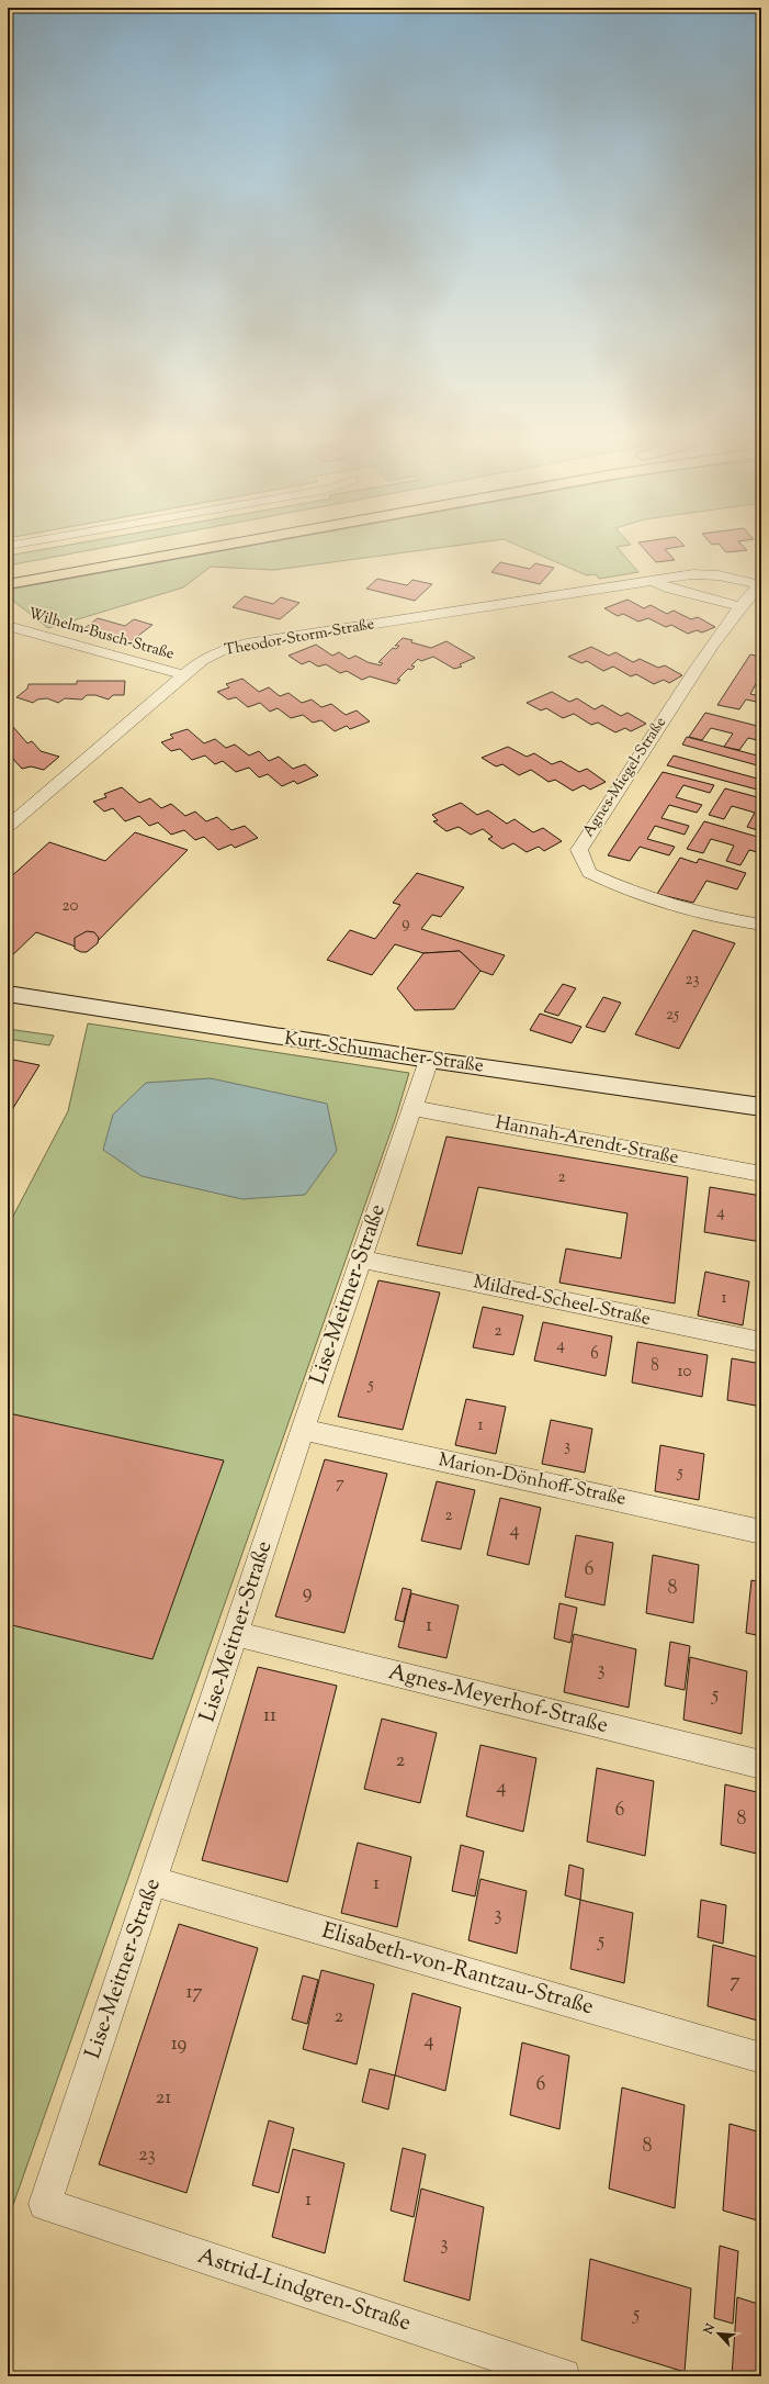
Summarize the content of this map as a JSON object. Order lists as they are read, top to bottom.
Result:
{
  "streets": {
    "main road": ["Kurt-Schumacher-Straße"],
    "street": [
      "Wilhelm-Busch-Straße",
      "Theodor-Storm-Straße",
      "Agnes-Miegel-Straße",
      "Hannah-Arendt-Straße",
      "Lise-Meitner-Straße",
      "Mildred-Scheel-Straße",
      "Marion-Dönhoff-Straße",
      "Agnes-Meyerhof-Straße",
      "Elisabeth-von-Rantzau-Straße",
      "Astrid-Lindgren-Straße"
    ]
  },
  "crossings": [
    ["Wilhelm-Busch-Straße", "Theodor-Storm-Straße"],
    ["Theodor-Storm-Straße", "Agnes-Miegel-Straße"],
    ["Kurt-Schumacher-Straße", "Lise-Meitner-Straße"],
    ["Hannah-Arendt-Straße", "Lise-Meitner-Straße"],
    ["Lise-Meitner-Straße", "Mildred-Scheel-Straße"],
    ["Lise-Meitner-Straße", "Marion-Dönhoff-Straße"],
    ["Lise-Meitner-Straße", "Agnes-Meyerhof-Straße"],
    ["Lise-Meitner-Straße", "Elisabeth-von-Rantzau-Straße"],
    ["Lise-Meitner-Straße", "Astrid-Lindgren-Straße"]
  ],
  "house_numbers": [
    "20",
    "9",
    "23",
    "25",
    "2",
    "4",
    "1",
    "2",
    "4",
    "6",
    "8",
    "10",
    "5",
    "1",
    "3",
    "5",
    "7",
    "2",
    "4",
    "6",
    "8",
    "9",
    "1",
    "3",
    "5",
    "11",
    "2",
    "4",
    "6",
    "8",
    "1",
    "3",
    "5",
    "7",
    "17",
    "2",
    "4",
    "19",
    "6",
    "21",
    "8",
    "23",
    "1",
    "3",
    "5"
  ],
  "north": "top left"
}
